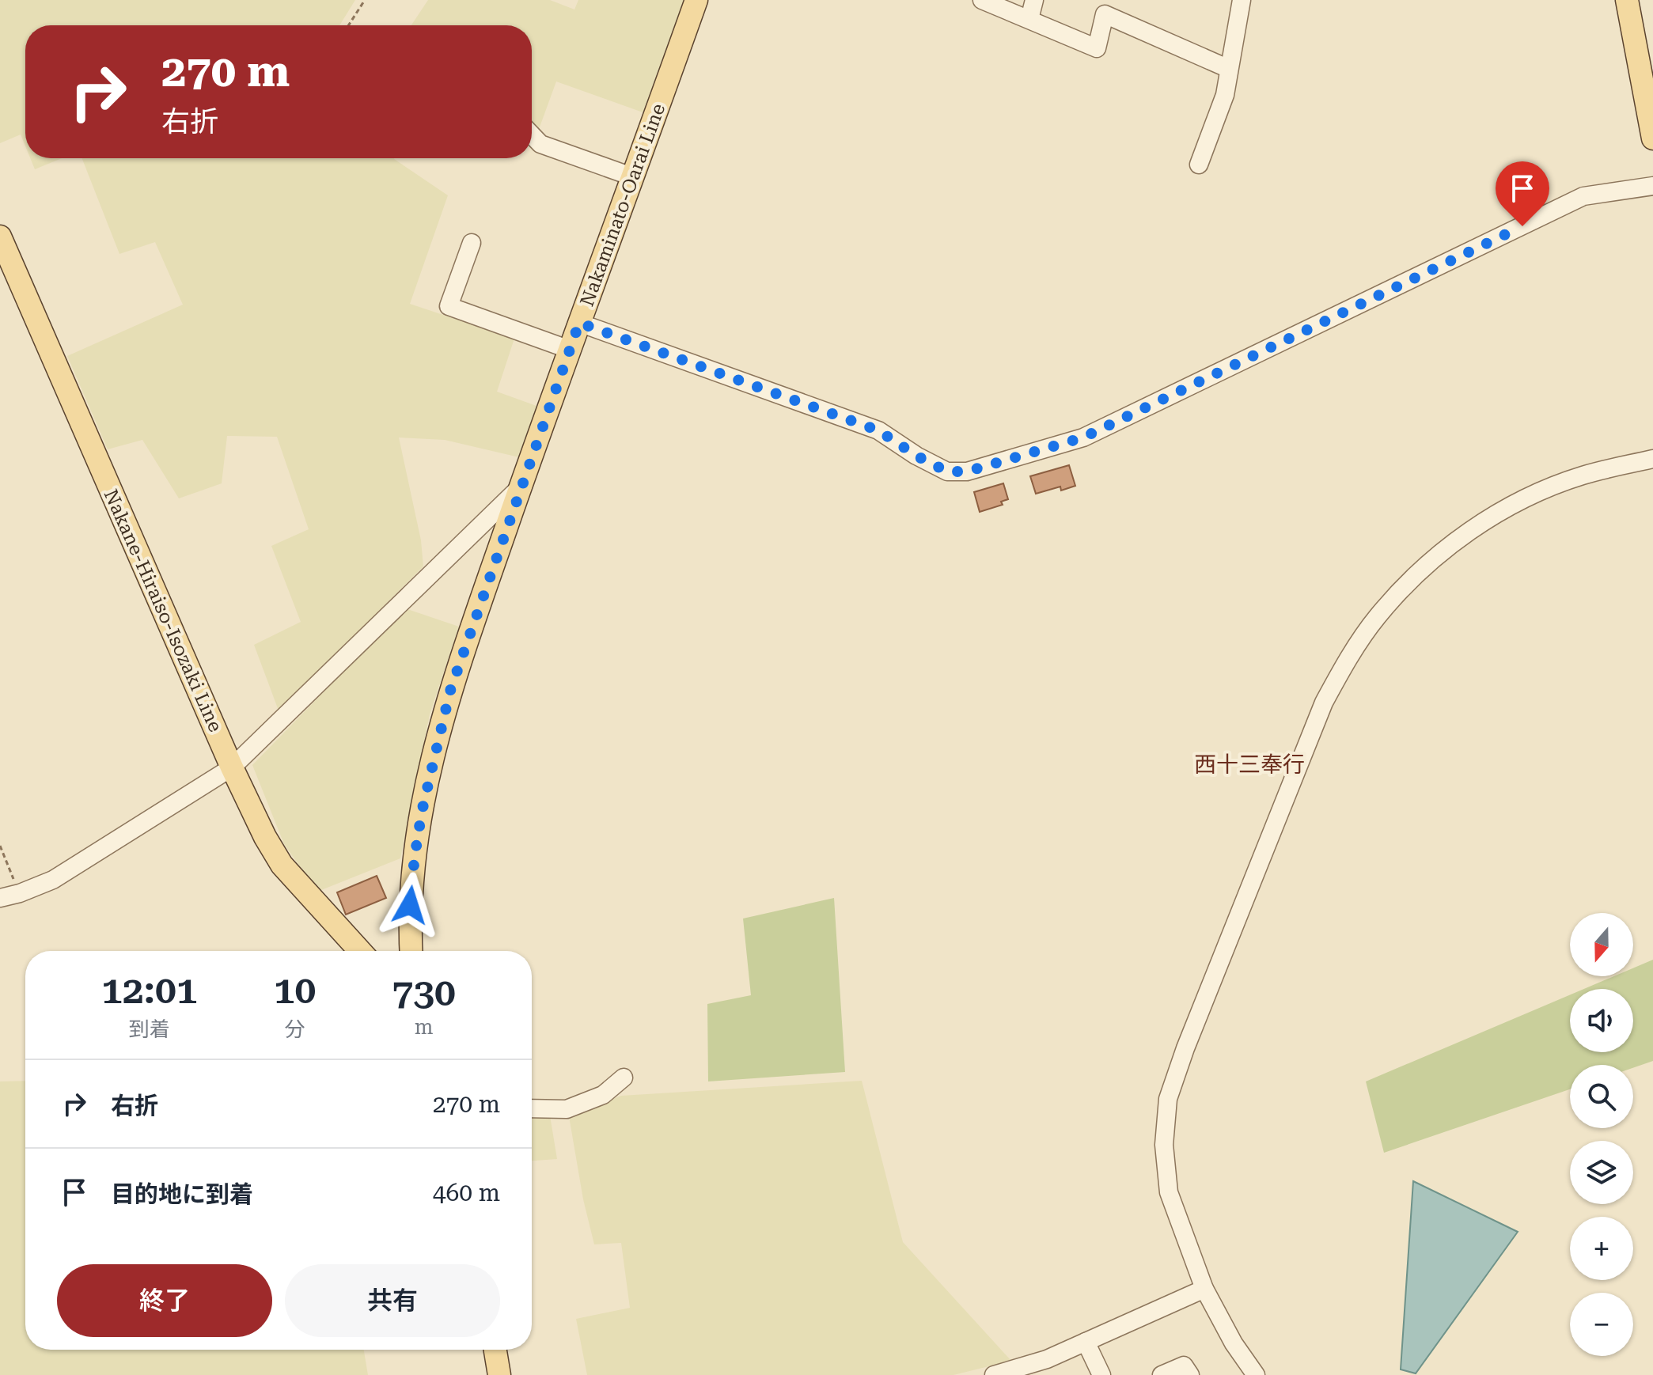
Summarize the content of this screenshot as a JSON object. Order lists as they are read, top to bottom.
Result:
{
  "streets": {
    "main road": ["Nakaminato-Oarai Line", "Nakane-Hiraiso-Isozaki Line"]
  },
  "districts": ["西十三奉行"],
  "north": "bottom",
  "page": {
    "turn": ["270 m", "右折"],
    "map_buttons": ["+", "−"],
    "eta": [
      "12:01",
      "到着",
      "10",
      "分",
      "730",
      "m"
    ],
    "list": [
      {
        "name": "右折",
        "value": "270 m"
      },
      {
        "name": "目的地に到着",
        "value": "460 m"
      }
    ],
    "buttons": ["終了", "共有"]
  }
}
